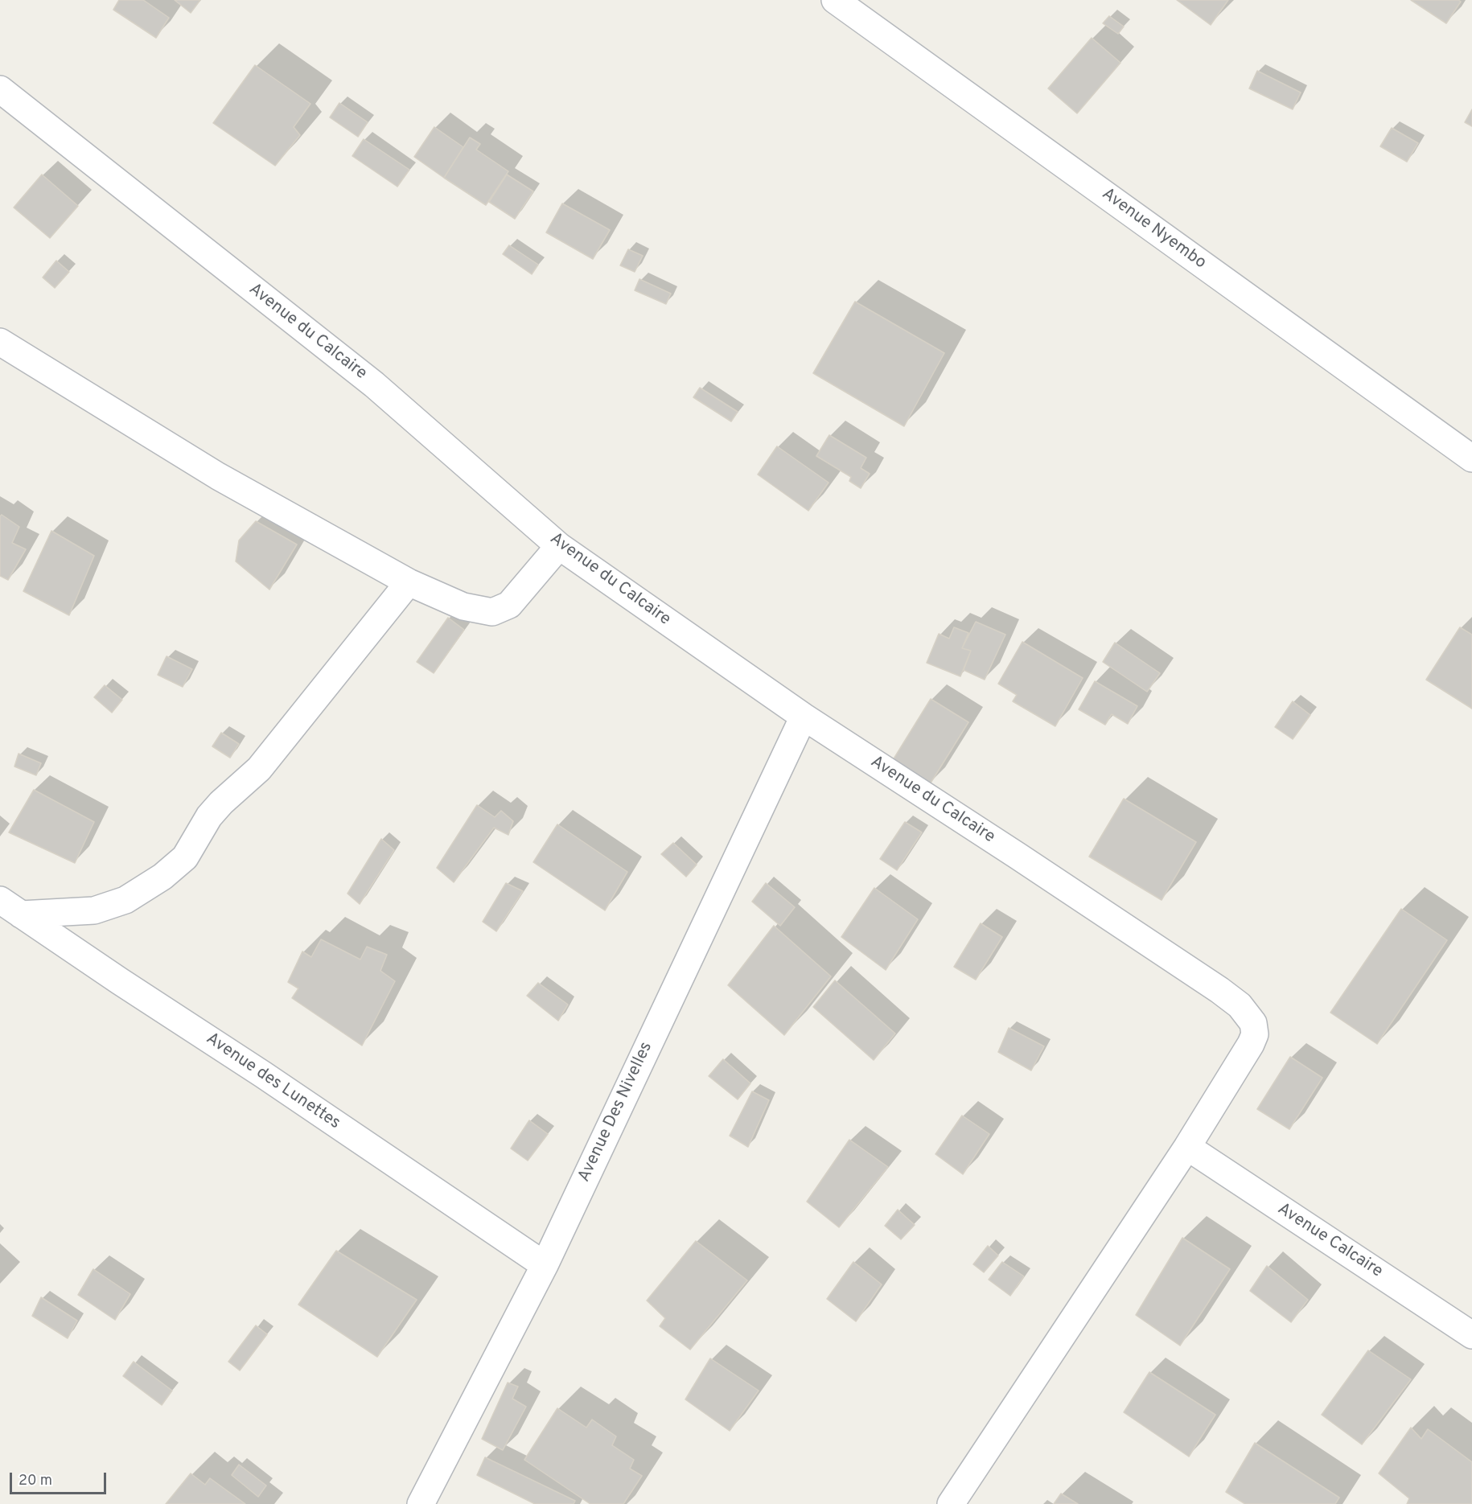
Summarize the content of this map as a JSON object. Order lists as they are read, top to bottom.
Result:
{
  "streets": {
    "street": [
      "Avenue Nyembo",
      "Avenue du Calcaire",
      "Avenue des Lunettes",
      "Avenue Des Nivelles",
      "Avenue Calcaire"
    ]
  },
  "crossings": [
    ["Avenue du Calcaire", "Avenue Des Nivelles"],
    ["Avenue du Calcaire", "Avenue Calcaire"],
    ["Avenue des Lunettes", "Avenue Des Nivelles"]
  ],
  "scale_bar": "20 m"
}
